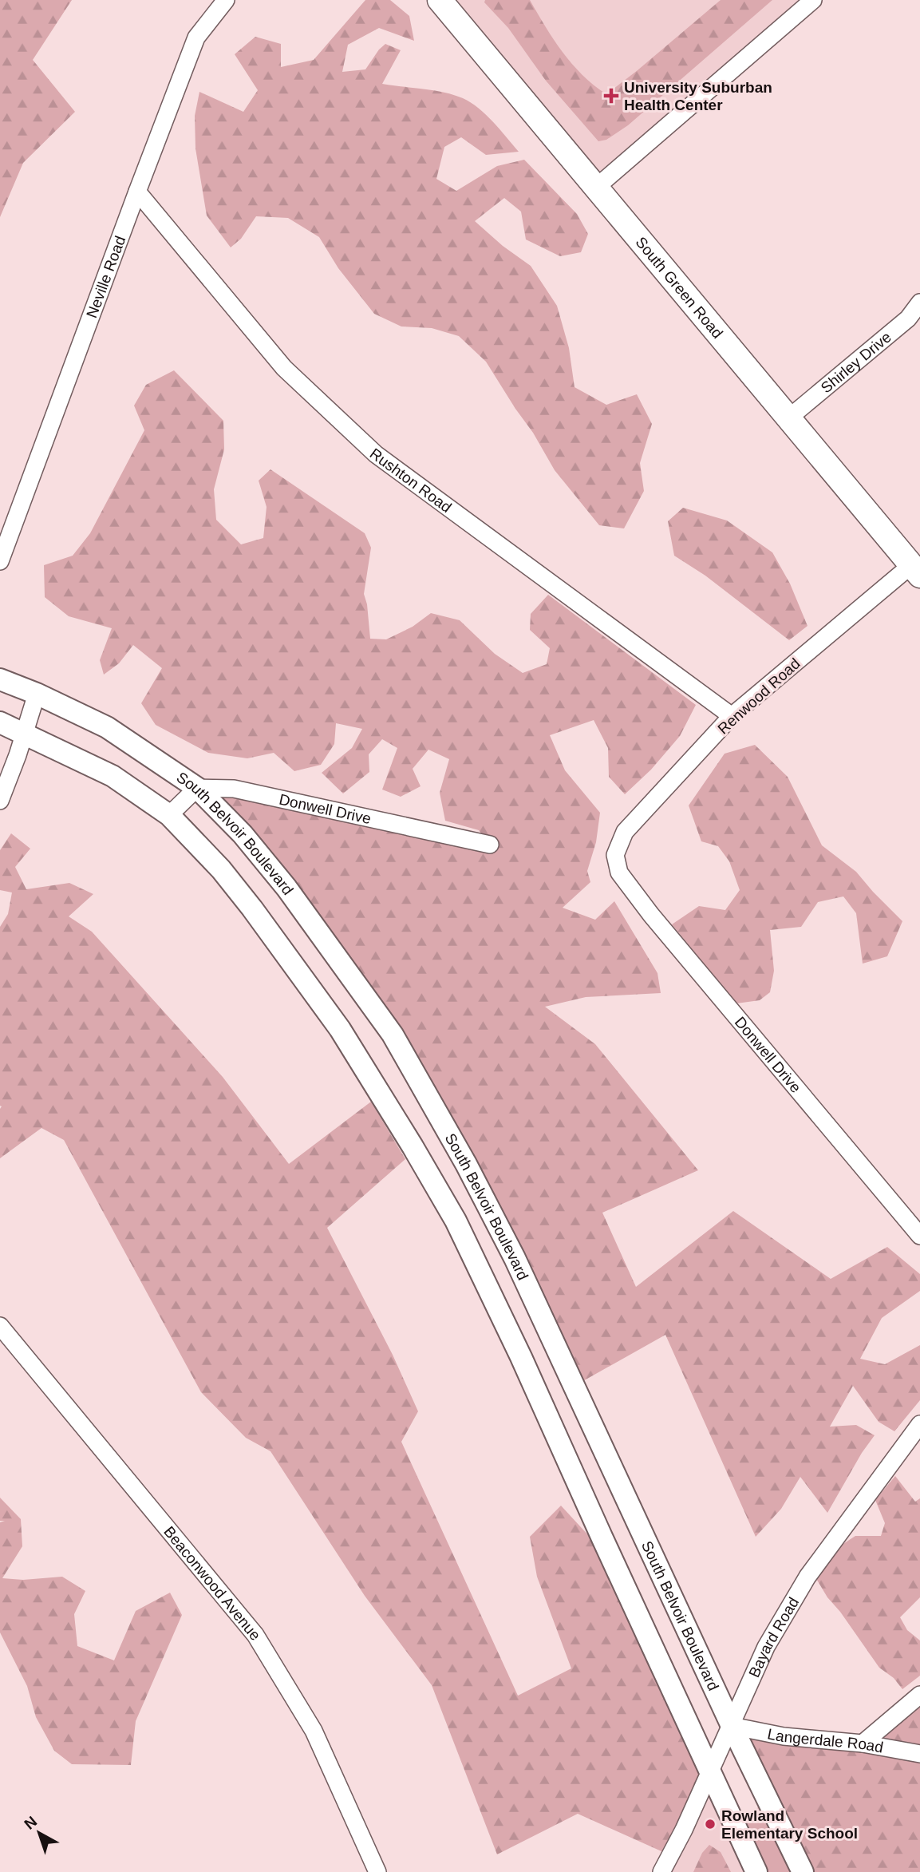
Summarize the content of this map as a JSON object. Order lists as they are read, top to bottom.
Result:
{
  "streets": {
    "main road": ["South Green Road"],
    "street": [
      "Neville Road",
      "Shirley Drive",
      "Rushton Road",
      "Renwood Road",
      "Donwell Drive",
      "South Belvoir Boulevard",
      "Beaconwood Avenue",
      "Bayard Road",
      "Langerdale Road"
    ]
  },
  "crossings": [
    ["Neville Road", "Rushton Road"],
    ["South Green Road", "Shirley Drive"],
    ["South Green Road", "Renwood Road"],
    ["Rushton Road", "Renwood Road"],
    ["Renwood Road", "Donwell Drive"],
    ["Donwell Drive", "South Belvoir Boulevard"],
    ["South Belvoir Boulevard", "Bayard Road"],
    ["South Belvoir Boulevard", "Langerdale Road"],
    ["Bayard Road", "Langerdale Road"]
  ],
  "places": {
    "health": ["University Suburban Health Center"],
    "other": ["Rowland Elementary School"]
  },
  "north": "top left"
}
